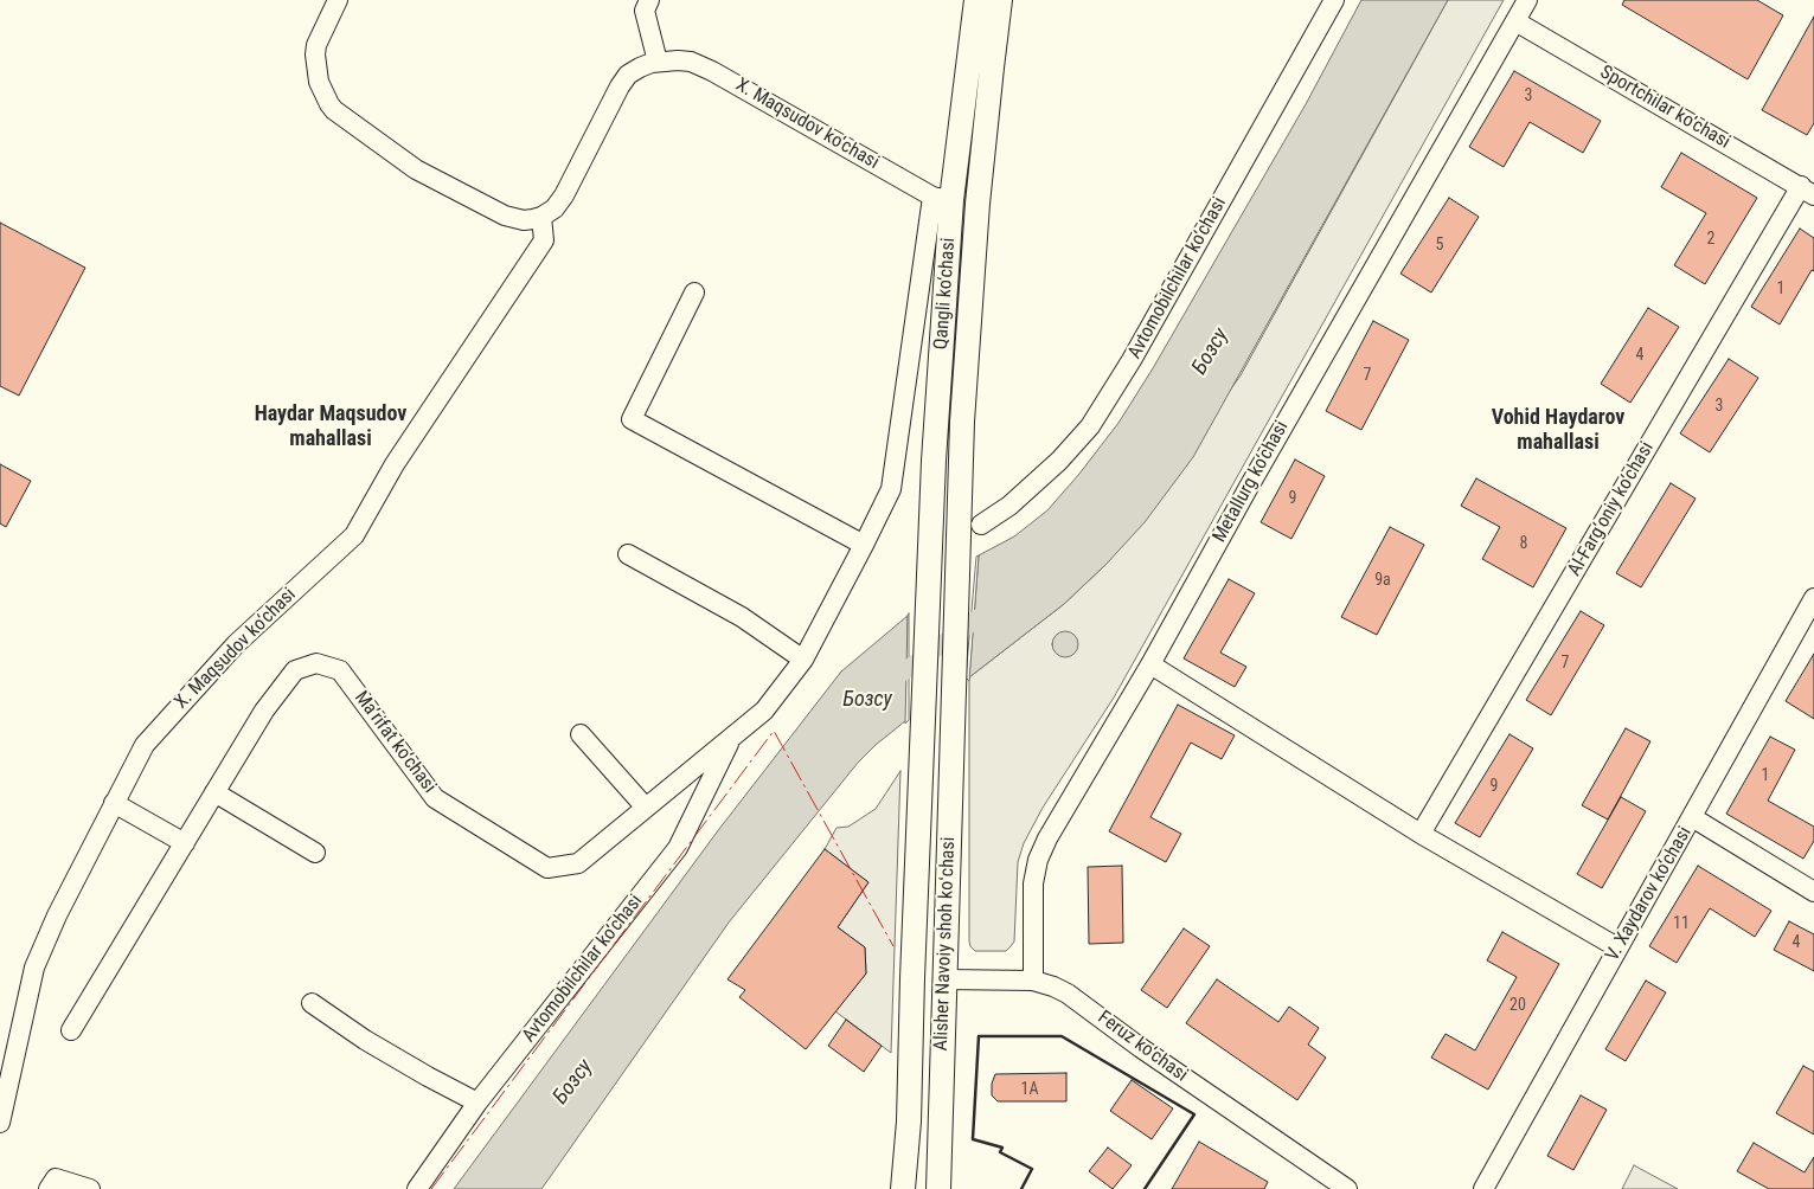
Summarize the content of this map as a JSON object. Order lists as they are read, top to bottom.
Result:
{
  "streets": {
    "main road": ["Qangli ko‘chasi", "Alisher Navoiy shoh koʻchasi", "Feruz ko‘chasi"],
    "street": [
      "Sportchilar ko‘chasi",
      "X. Maqsudov ko‘chasi",
      "Avtomobilchilar ko‘chasi",
      "Metallurg ko‘chasi",
      "Al-Farg‘oniy ko‘chasi",
      "Maʼrifat ko‘chasi",
      "V. Xaydarov ko‘chasi"
    ]
  },
  "crossings": [
    ["Sportchilar ko‘chasi", "Metallurg ko‘chasi"],
    ["Sportchilar ko‘chasi", "Al-Farg‘oniy ko‘chasi"],
    ["X. Maqsudov ko‘chasi", "Qangli ko‘chasi"],
    ["Avtomobilchilar ko‘chasi", "Maʼrifat ko‘chasi"],
    ["Qangli ko‘chasi", "Maʼrifat ko‘chasi"],
    ["Qangli ko‘chasi", "Alisher Navoiy shoh koʻchasi"],
    ["Metallurg ko‘chasi", "Feruz ko‘chasi"],
    ["Alisher Navoiy shoh koʻchasi", "Feruz ko‘chasi"]
  ],
  "districts": ["Haydar Maqsudov mahallasi", "Vohid Haydarov mahallasi"],
  "water": ["Бозсу"],
  "house_numbers": [
    "3",
    "2",
    "5",
    "1",
    "4",
    "7",
    "3",
    "9",
    "8",
    "9а",
    "7",
    "1",
    "9",
    "11",
    "4",
    "20",
    "1А"
  ]
}
